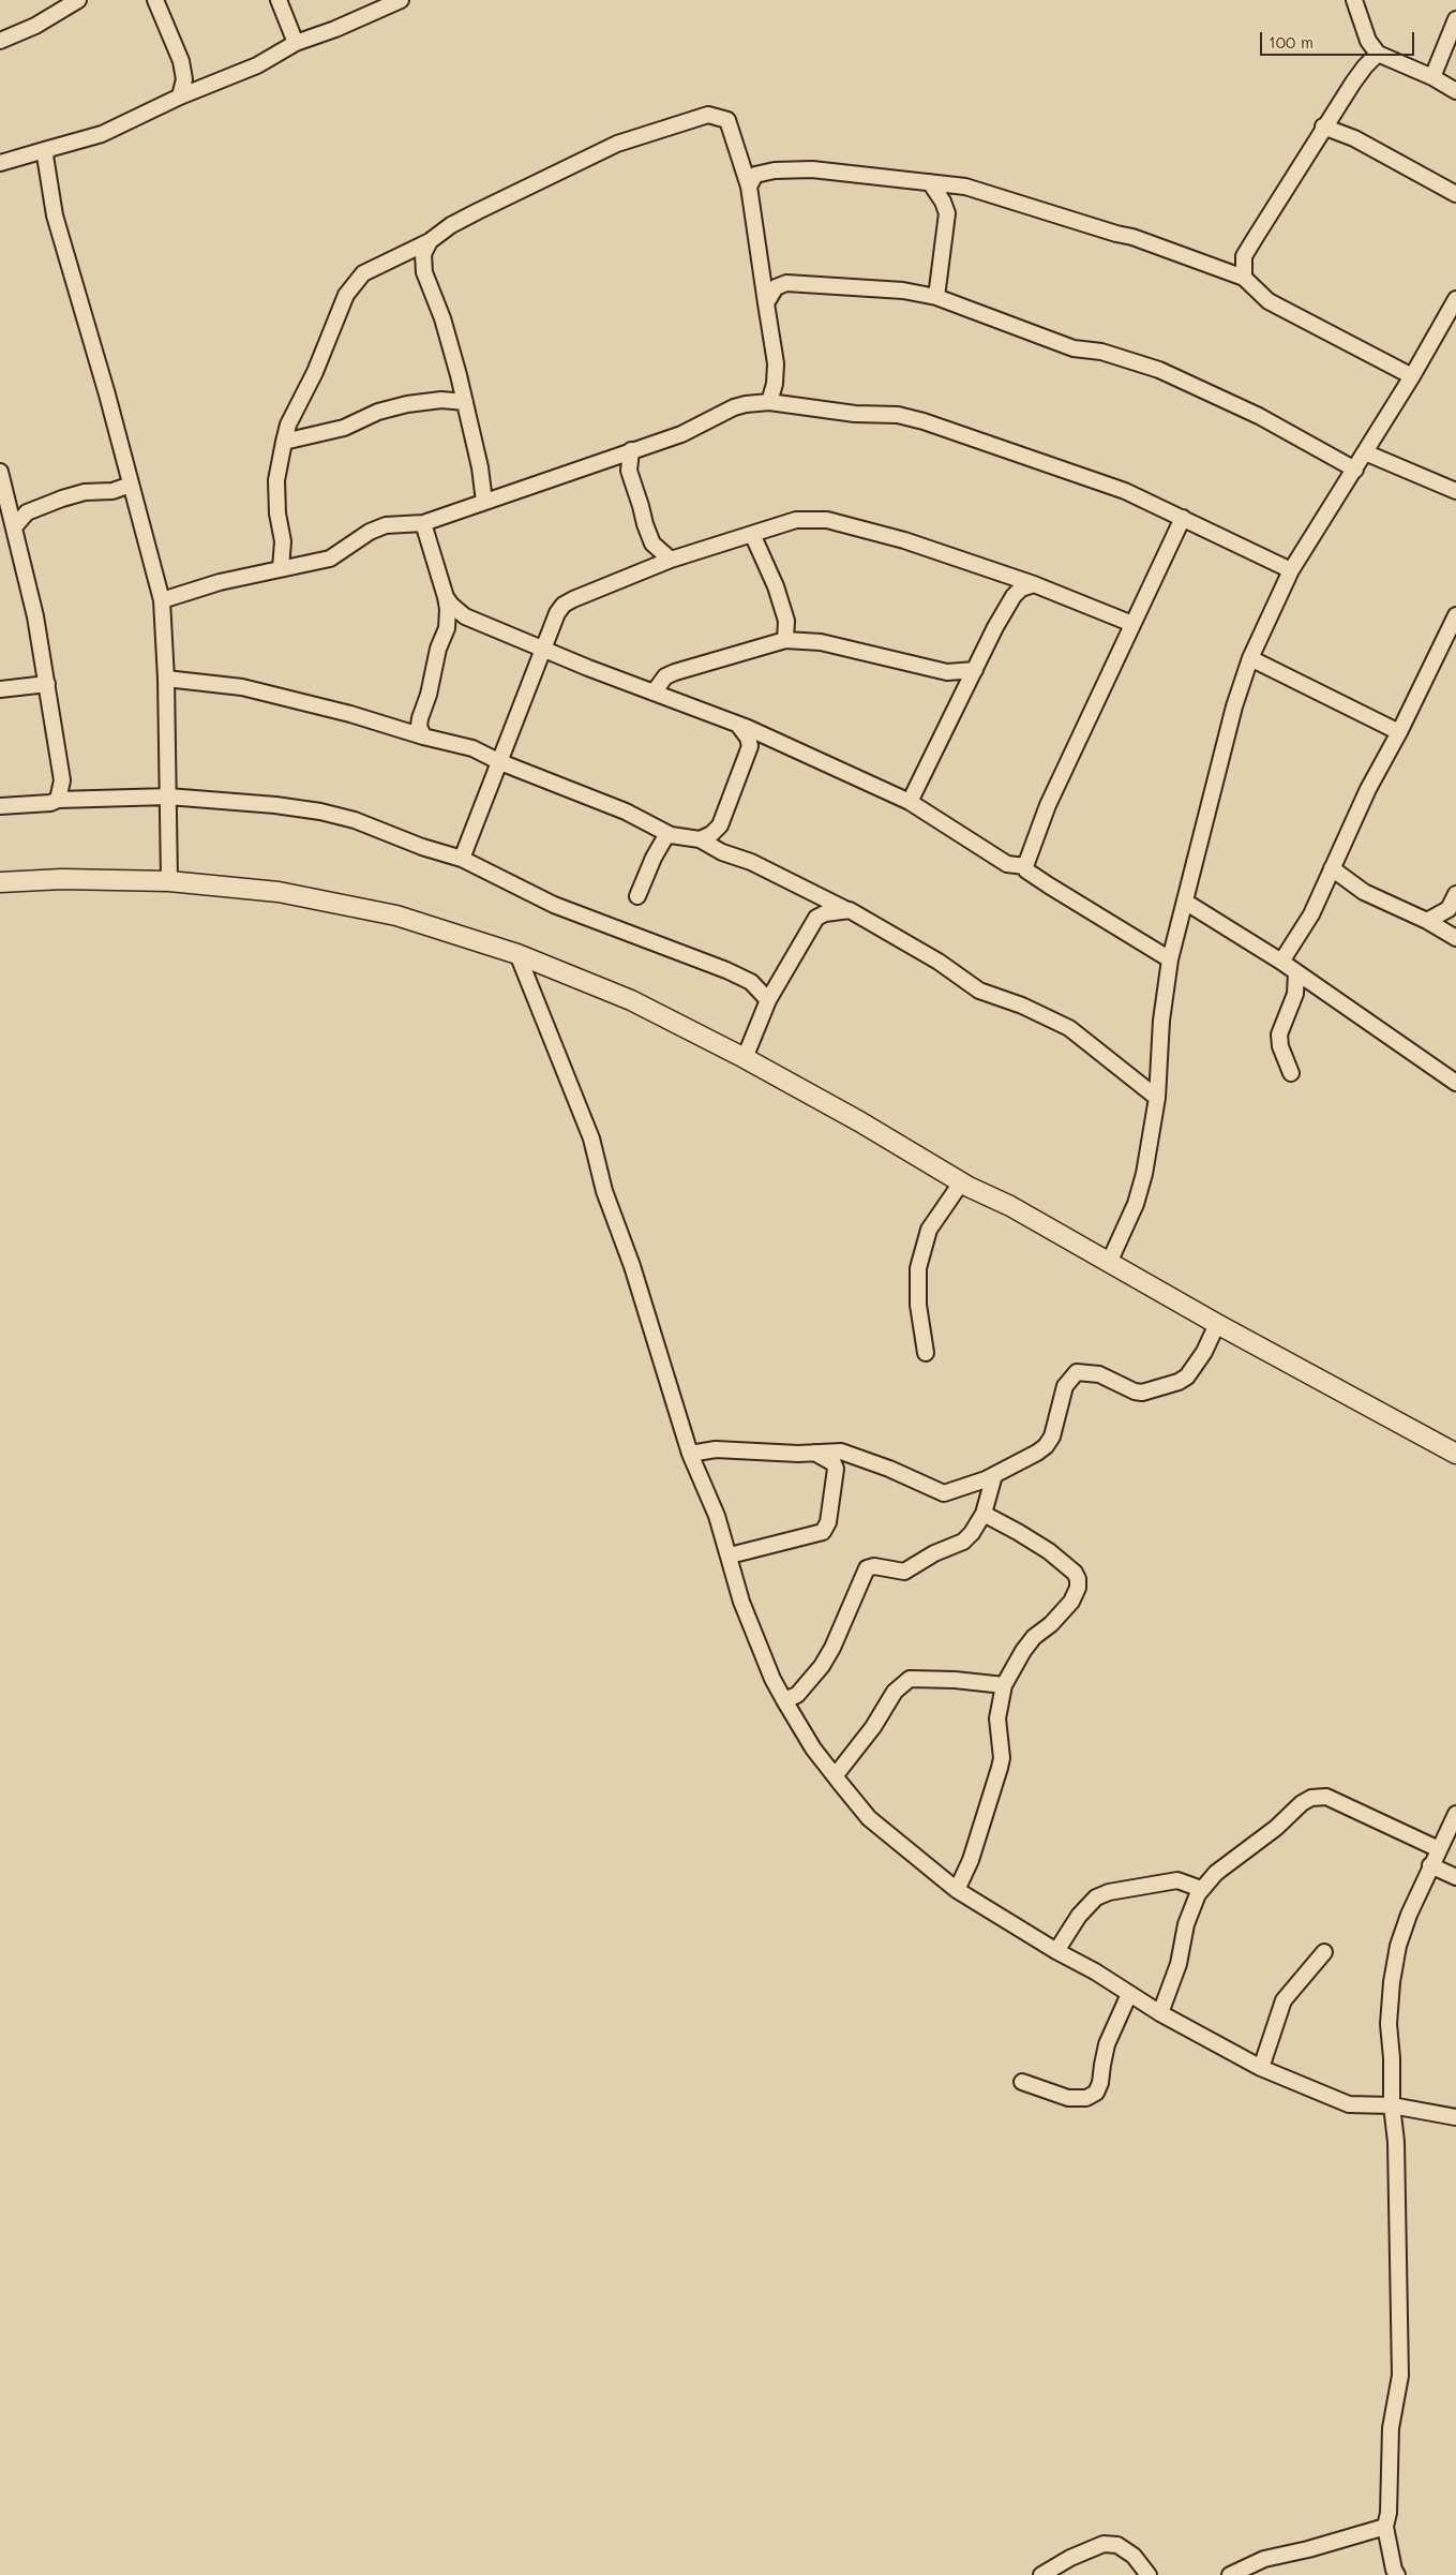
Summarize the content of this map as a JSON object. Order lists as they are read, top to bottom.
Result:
{
  "scale_bar": "100 m"
}
